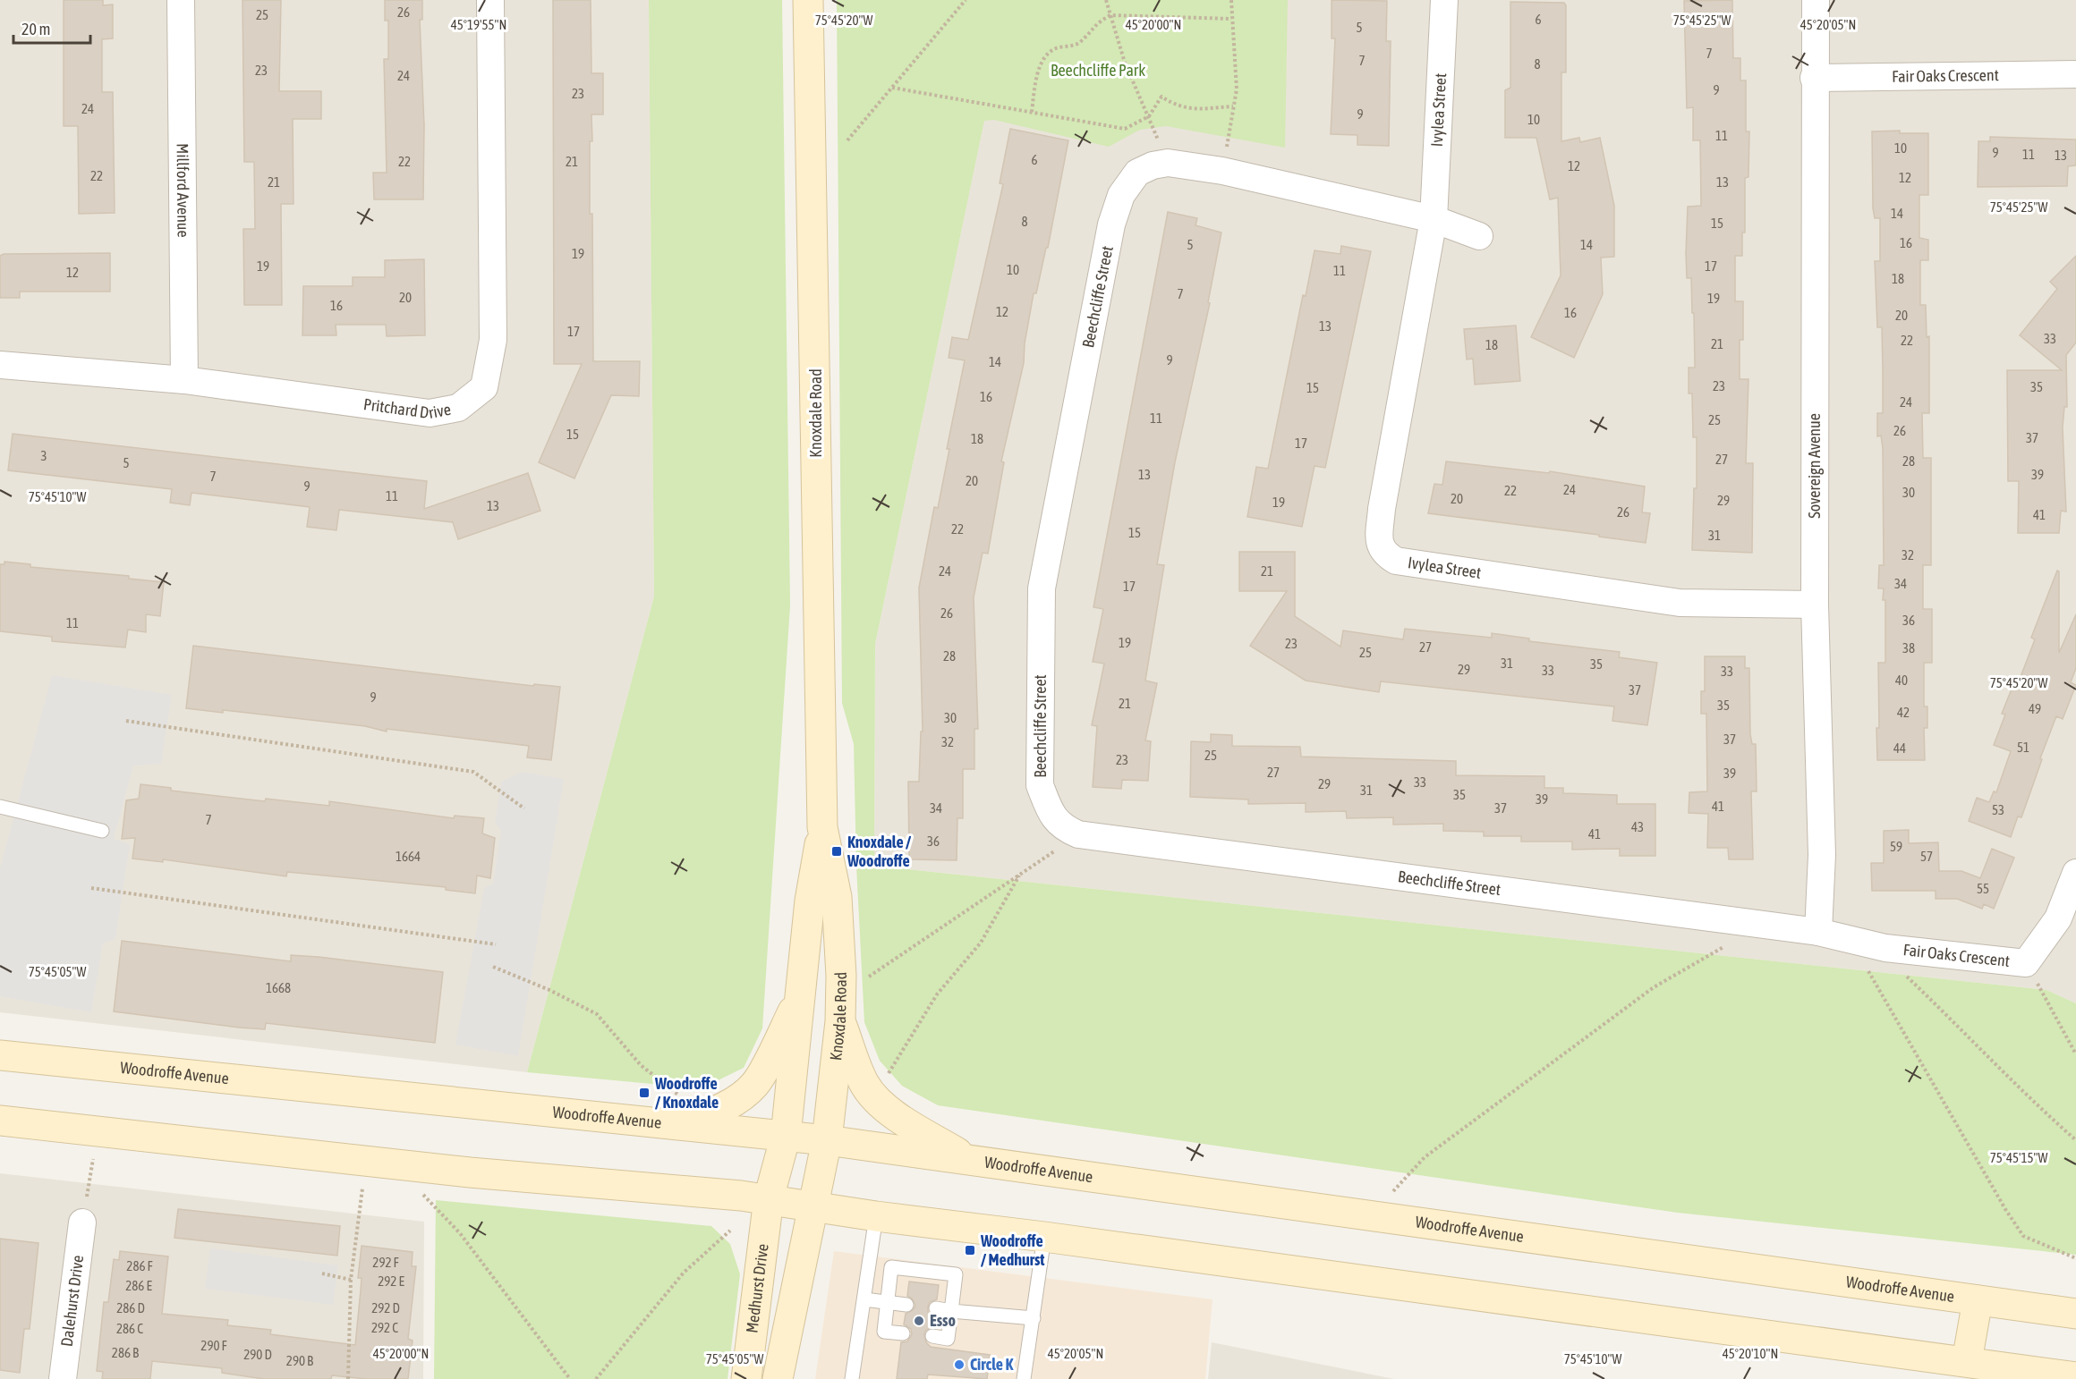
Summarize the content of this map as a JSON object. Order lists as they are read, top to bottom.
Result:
{
  "streets": {
    "main road": ["Knoxdale Road", "Woodroffe Avenue", "Medhurst Drive"],
    "street": [
      "Fair Oaks Crescent",
      "Ivylea Street",
      "Millford Avenue",
      "Beechcliffe Street",
      "Pritchard Drive",
      "Sovereign Avenue",
      "Dalehurst Drive"
    ]
  },
  "crossings": [
    ["Fair Oaks Crescent", "Beechcliffe Street"],
    ["Fair Oaks Crescent", "Sovereign Avenue"],
    ["Ivylea Street", "Beechcliffe Street"],
    ["Ivylea Street", "Sovereign Avenue"],
    ["Millford Avenue", "Pritchard Drive"],
    ["Beechcliffe Street", "Sovereign Avenue"],
    ["Knoxdale Road", "Woodroffe Avenue"],
    ["Knoxdale Road", "Medhurst Drive"]
  ],
  "parks": ["Beechcliffe Park"],
  "places": {
    "transit": ["Knoxdale / Woodroffe", "Woodroffe / Knoxdale", "Woodroffe / Medhurst"],
    "other": ["Esso", "Circle K"]
  },
  "house_numbers": [
    "26",
    "25",
    "6",
    "5",
    "7",
    "7",
    "8",
    "23",
    "24",
    "9",
    "23",
    "24",
    "9",
    "10",
    "11",
    "10",
    "9",
    "11",
    "13",
    "6",
    "22",
    "21",
    "12",
    "22",
    "12",
    "21",
    "13",
    "14",
    "8",
    "15",
    "16",
    "5",
    "14",
    "19",
    "19",
    "17",
    "10",
    "11",
    "12",
    "18",
    "7",
    "20",
    "19",
    "16",
    "12",
    "16",
    "20",
    "13",
    "17",
    "33",
    "22",
    "21",
    "18",
    "9",
    "14",
    "23",
    "35",
    "15",
    "16",
    "24",
    "11",
    "25",
    "26",
    "15",
    "37",
    "18",
    "17",
    "3",
    "27",
    "28",
    "5",
    "13",
    "39",
    "7",
    "20",
    "9",
    "24",
    "22",
    "30",
    "11",
    "20",
    "29",
    "19",
    "13",
    "26",
    "41",
    "22",
    "15",
    "31",
    "32",
    "24",
    "21",
    "34",
    "17",
    "26",
    "36",
    "11",
    "19",
    "23",
    "27",
    "38",
    "25",
    "28",
    "31",
    "35",
    "29",
    "33",
    "33",
    "40",
    "37",
    "9",
    "21",
    "35",
    "49",
    "42",
    "30",
    "37",
    "32",
    "51",
    "44",
    "25",
    "23",
    "27",
    "39",
    "33",
    "29",
    "31",
    "35",
    "39",
    "41",
    "34",
    "37",
    "53",
    "7",
    "43",
    "41",
    "36",
    "59",
    "1664",
    "57",
    "55",
    "1668",
    "292 F",
    "286 F",
    "292 E",
    "286 E",
    "286 D",
    "292 D",
    "292 C",
    "286 C",
    "290 F",
    "286 B",
    "290 D",
    "290 B"
  ],
  "scale_bar": "20 m",
  "coordinates": [
    "75°45'20\"W",
    "75°45'25\"W",
    "45°19'55\"N",
    "45°20'00\"N",
    "45°20'05\"N",
    "75°45'10\"W",
    "75°45'05\"W",
    "75°45'15\"W",
    "45°20'10\"N"
  ]
}
